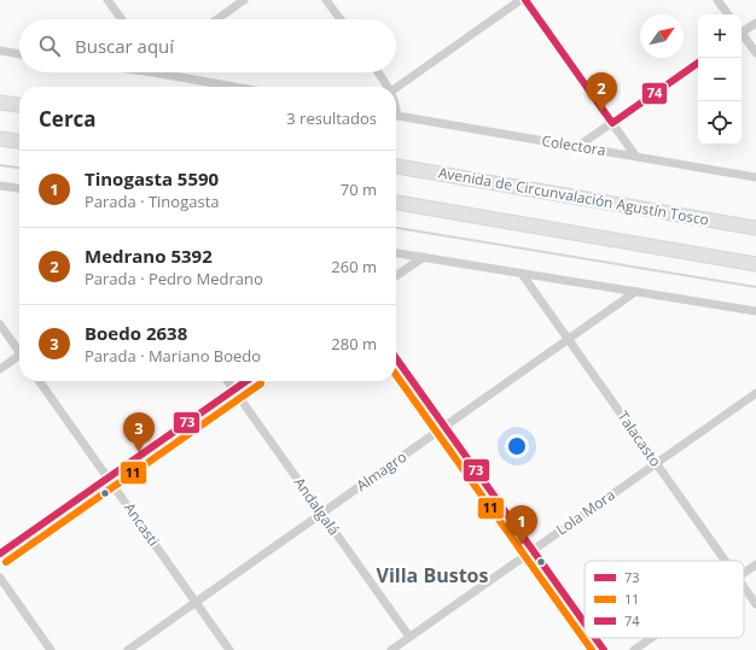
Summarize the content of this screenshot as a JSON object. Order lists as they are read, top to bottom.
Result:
{
  "streets": {
    "highway": ["Avenida de Circunvalación Agustín Tosco"],
    "street": [
      "Colectora",
      "Talacasto",
      "Almagro",
      "Andalgalá",
      "Lola Mora",
      "Ancasti"
    ]
  },
  "crossings": [
    ["Talacasto", "Almagro"],
    ["Talacasto", "Lola Mora"],
    ["Almagro", "Andalgalá"],
    ["Almagro", "Ancasti"],
    ["Andalgalá", "Lola Mora"]
  ],
  "districts": ["Villa Bustos"],
  "lines": ["transit line 74", "transit line 73", "transit line 11"],
  "legend": ["73", "11", "74"],
  "north": "top right",
  "page": {
    "map_buttons": ["+", "−"],
    "search": "Buscar aquí",
    "pins": ["2", "3", "1"],
    "heading": ["Cerca", "3 resultados"],
    "list": [
      {
        "mark": "1",
        "name": "Tinogasta 5590",
        "note": "Parada · Tinogasta",
        "value": "70 m"
      },
      {
        "mark": "2",
        "name": "Medrano 5392",
        "note": "Parada · Pedro Medrano",
        "value": "260 m"
      },
      {
        "mark": "3",
        "name": "Boedo 2638",
        "note": "Parada · Mariano Boedo",
        "value": "280 m"
      }
    ]
  }
}
